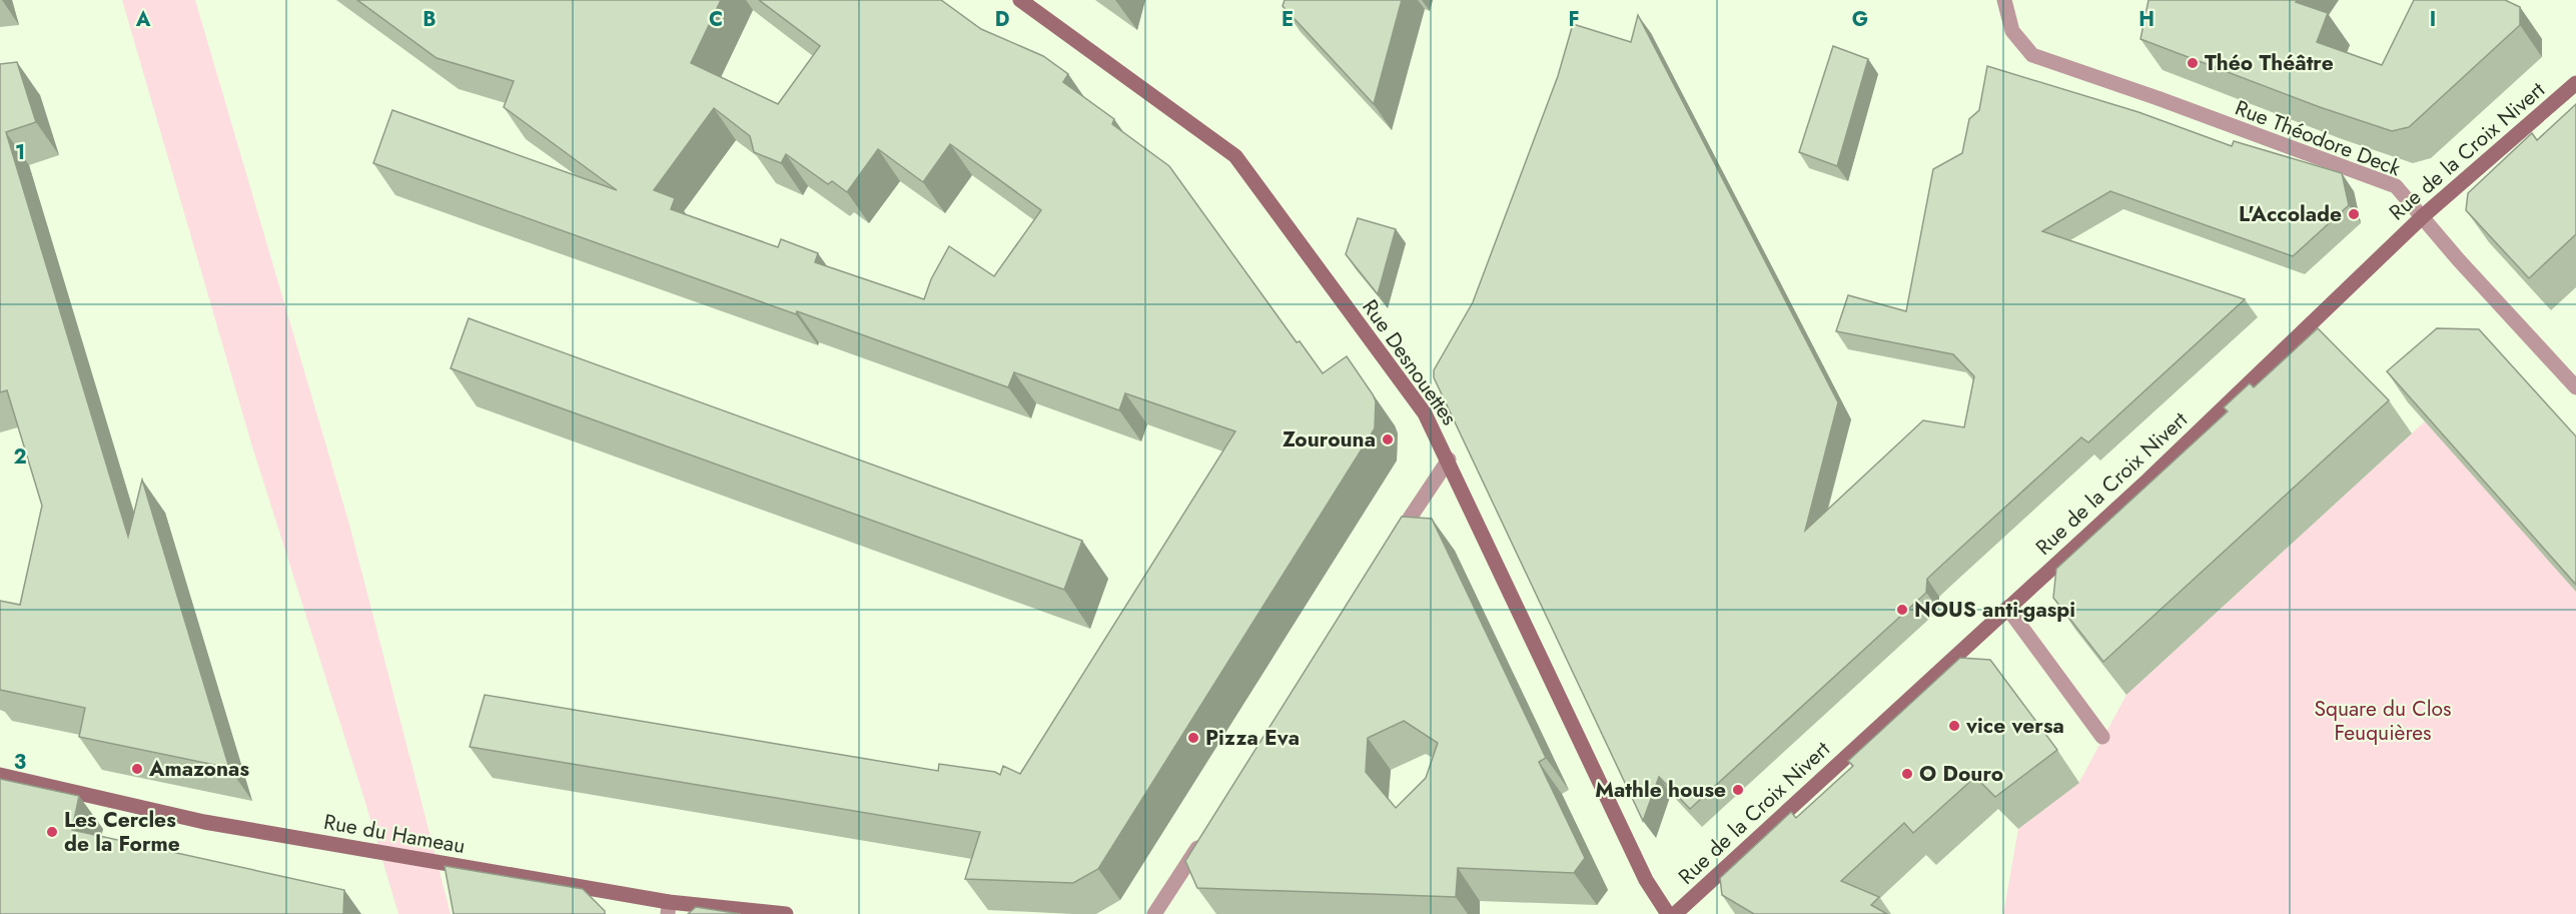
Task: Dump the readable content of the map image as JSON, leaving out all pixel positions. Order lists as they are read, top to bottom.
{
  "streets": {
    "street": [
      "Rue Théodore Deck",
      "Rue de la Croix Nivert",
      "Rue Desnouettes",
      "Rue du Hameau"
    ]
  },
  "crossings": [
    ["Rue Théodore Deck", "Rue de la Croix Nivert"]
  ],
  "parks": ["Square du Clos Feuquières"],
  "places": [
    "Théo Théâtre",
    "L'Accolade",
    "Zourouna",
    "NOUS anti-gaspi",
    "vice versa",
    "Pizza Eva",
    "Amazonas",
    "O Douro",
    "Mathle house",
    "Les Cercles de la Forme"
  ],
  "grid": {
    "columns": [
      "A",
      "B",
      "C",
      "D",
      "E",
      "F",
      "G",
      "H",
      "I"
    ],
    "rows": ["1", "2", "3"]
  }
}
